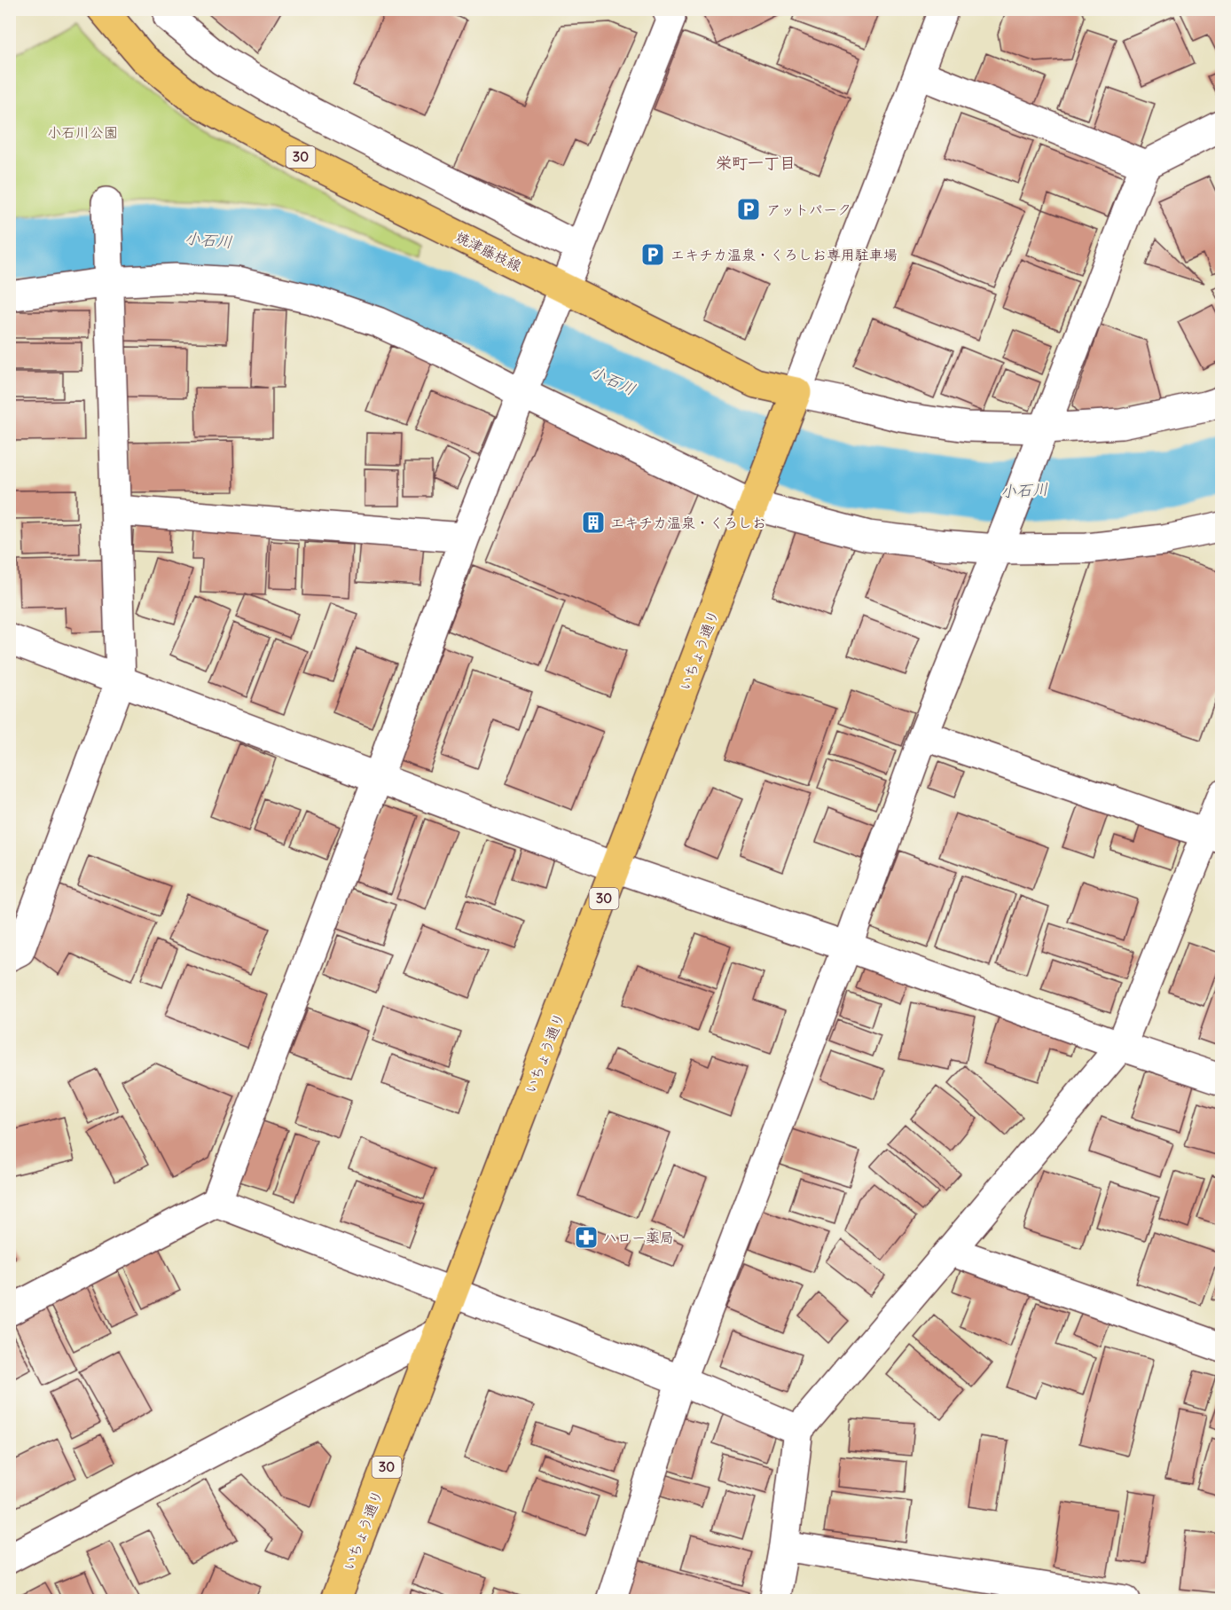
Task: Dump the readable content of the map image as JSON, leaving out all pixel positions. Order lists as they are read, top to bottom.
{
  "streets": {
    "main road": ["30", "焼津藤枝線", "いちょう通り"]
  },
  "crossings": [
    ["30", "焼津藤枝線"],
    ["30", "いちょう通り"]
  ],
  "districts": ["栄町一丁目"],
  "water": ["小石川"],
  "parks": ["小石川公園"],
  "places": {
    "parking": ["アットパーク", "エキチカ温泉・くろしお専用駐車場"],
    "building": ["エキチカ温泉・くろしお"],
    "pharmacy": ["ハロー薬局"]
  }
}
